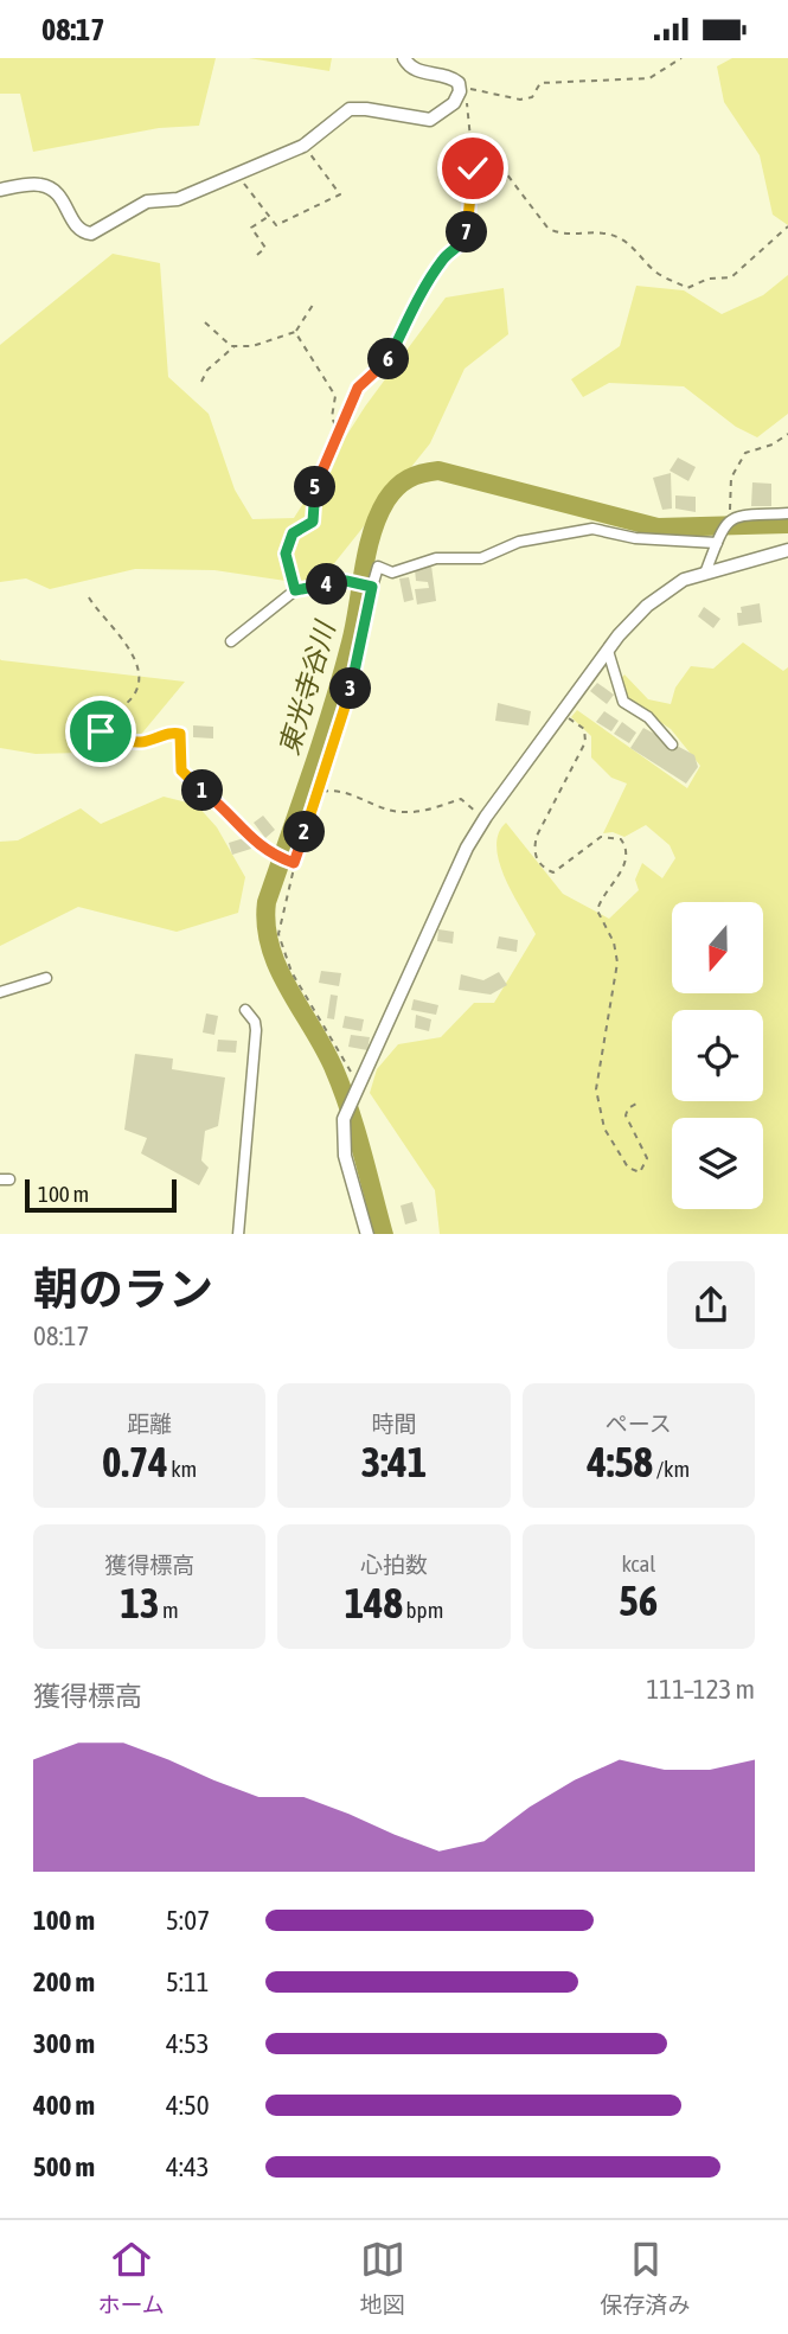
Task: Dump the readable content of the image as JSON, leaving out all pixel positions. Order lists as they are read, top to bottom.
{
  "water": ["東光寺谷川"],
  "scale_bar": "100 m",
  "north": "bottom",
  "page": {
    "status": "08:17",
    "pins": [
      "7",
      "6",
      "5",
      "4",
      "3",
      "1",
      "2"
    ],
    "scale": "100 m",
    "heading": ["朝のラン", "08:17"],
    "stats": [
      ["距離", "0.74 km"],
      ["時間", "3:41"],
      ["ペース", "4:58 /km"],
      ["獲得標高", "13 m"],
      ["心拍数", "148 bpm"],
      ["kcal", "56"]
    ],
    "chart": ["獲得標高", "111–123 m"],
    "list": [
      {
        "name": "100 m",
        "note": "5:07"
      },
      {
        "name": "200 m",
        "note": "5:11"
      },
      {
        "name": "300 m",
        "note": "4:53"
      },
      {
        "name": "400 m",
        "note": "4:50"
      },
      {
        "name": "500 m",
        "note": "4:43"
      }
    ],
    "tabs": ["ホーム", "地図", "保存済み"]
  }
}
